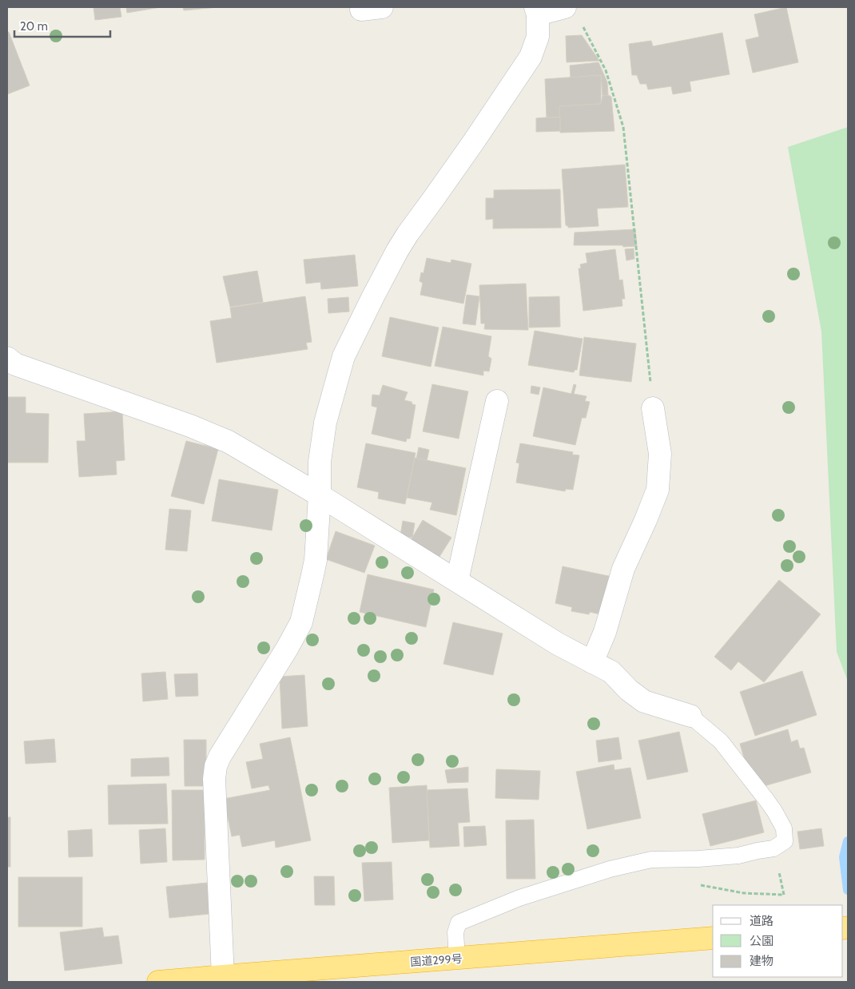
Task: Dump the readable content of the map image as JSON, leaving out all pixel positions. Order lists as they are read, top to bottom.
{
  "streets": {
    "highway": ["国道299号"]
  },
  "legend": ["道路", "公園", "建物"],
  "scale_bar": "20 m"
}
